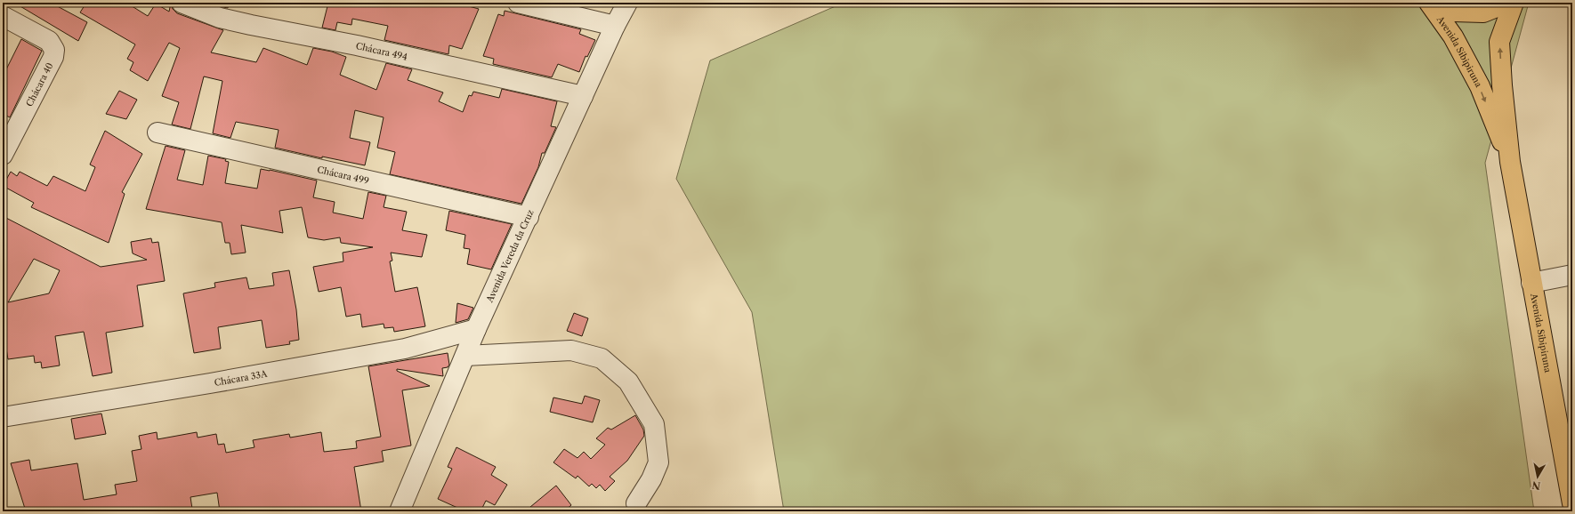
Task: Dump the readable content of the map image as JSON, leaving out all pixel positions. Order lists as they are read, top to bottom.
{
  "streets": {
    "main road": ["Avenida Sibipiruna"],
    "street": [
      "Chácara 494",
      "Chácara 40",
      "Chácara 499",
      "Avenida Vereda da Cruz",
      "Chácara 33A"
    ]
  },
  "crossings": [
    ["Chácara 494", "Avenida Vereda da Cruz"],
    ["Chácara 499", "Avenida Vereda da Cruz"],
    ["Avenida Vereda da Cruz", "Chácara 33A"]
  ],
  "north": "bottom"
}
